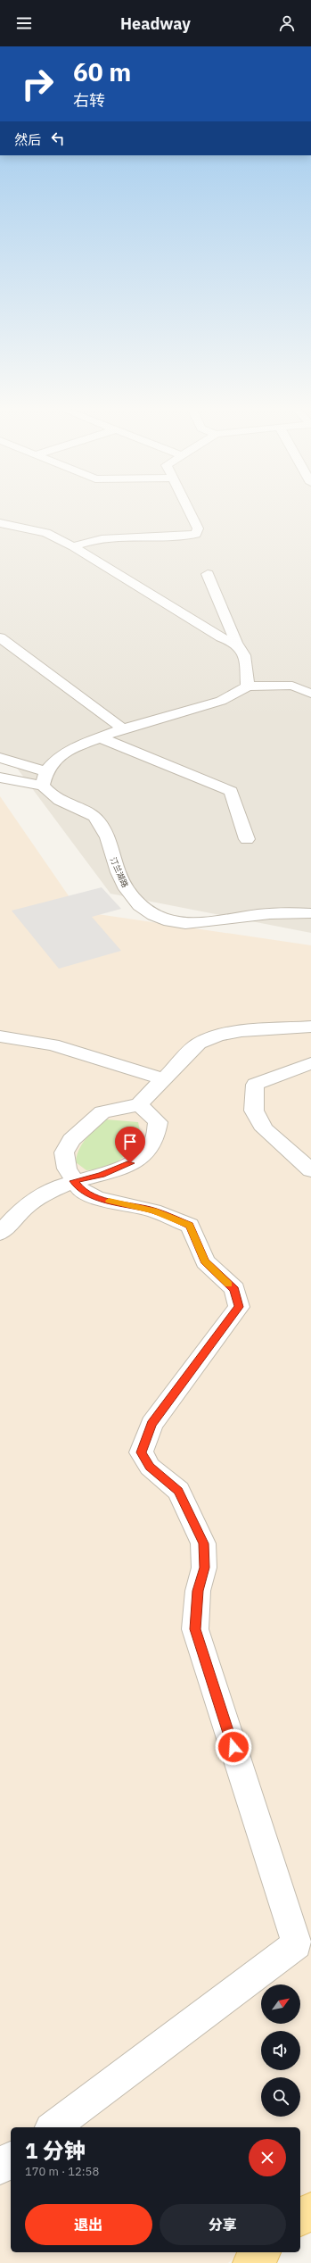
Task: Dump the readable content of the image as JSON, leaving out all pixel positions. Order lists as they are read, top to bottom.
{
  "streets": {
    "street": ["汀兰湖路"]
  },
  "north": "top right",
  "page": {
    "header": "Headway",
    "turn": ["60 m", "右转"],
    "then": "然后",
    "heading": ["1 分钟", "170 m · 12:58"],
    "buttons": ["退出", "分享"]
  }
}
